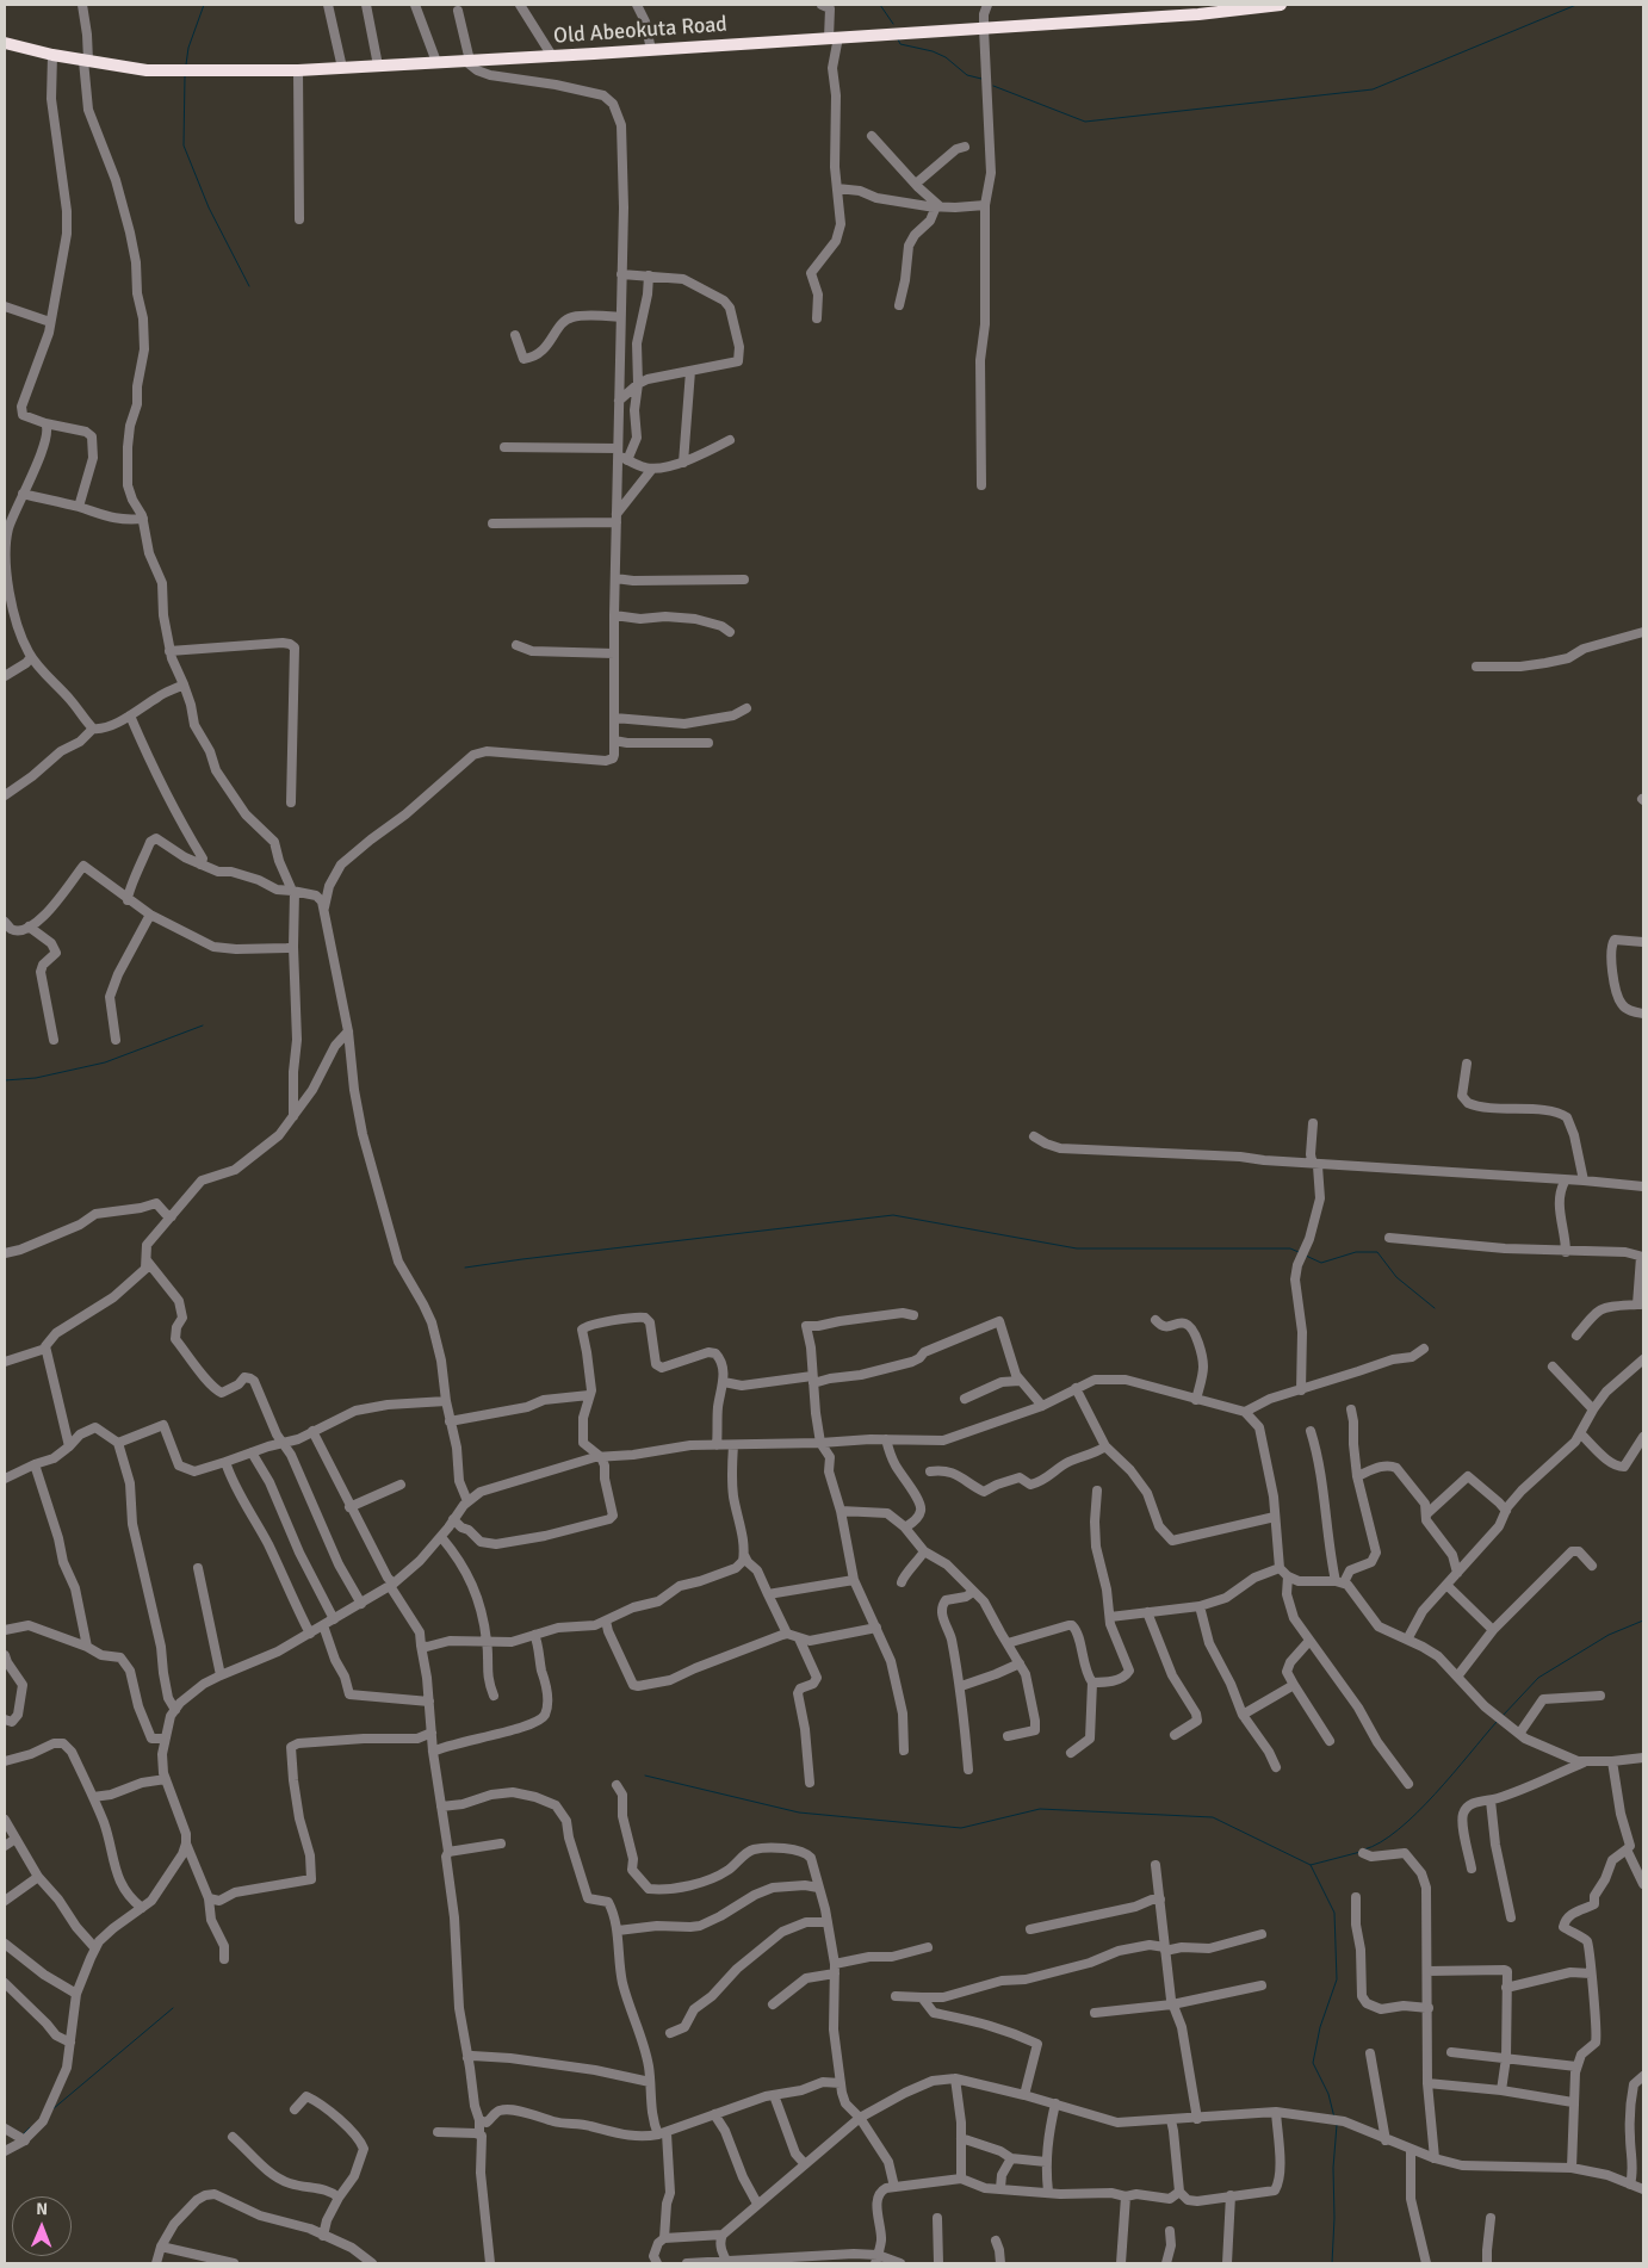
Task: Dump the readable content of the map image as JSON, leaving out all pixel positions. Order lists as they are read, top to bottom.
{
  "streets": {
    "highway": ["Old Abeokuta Road"]
  },
  "north": "top"
}
